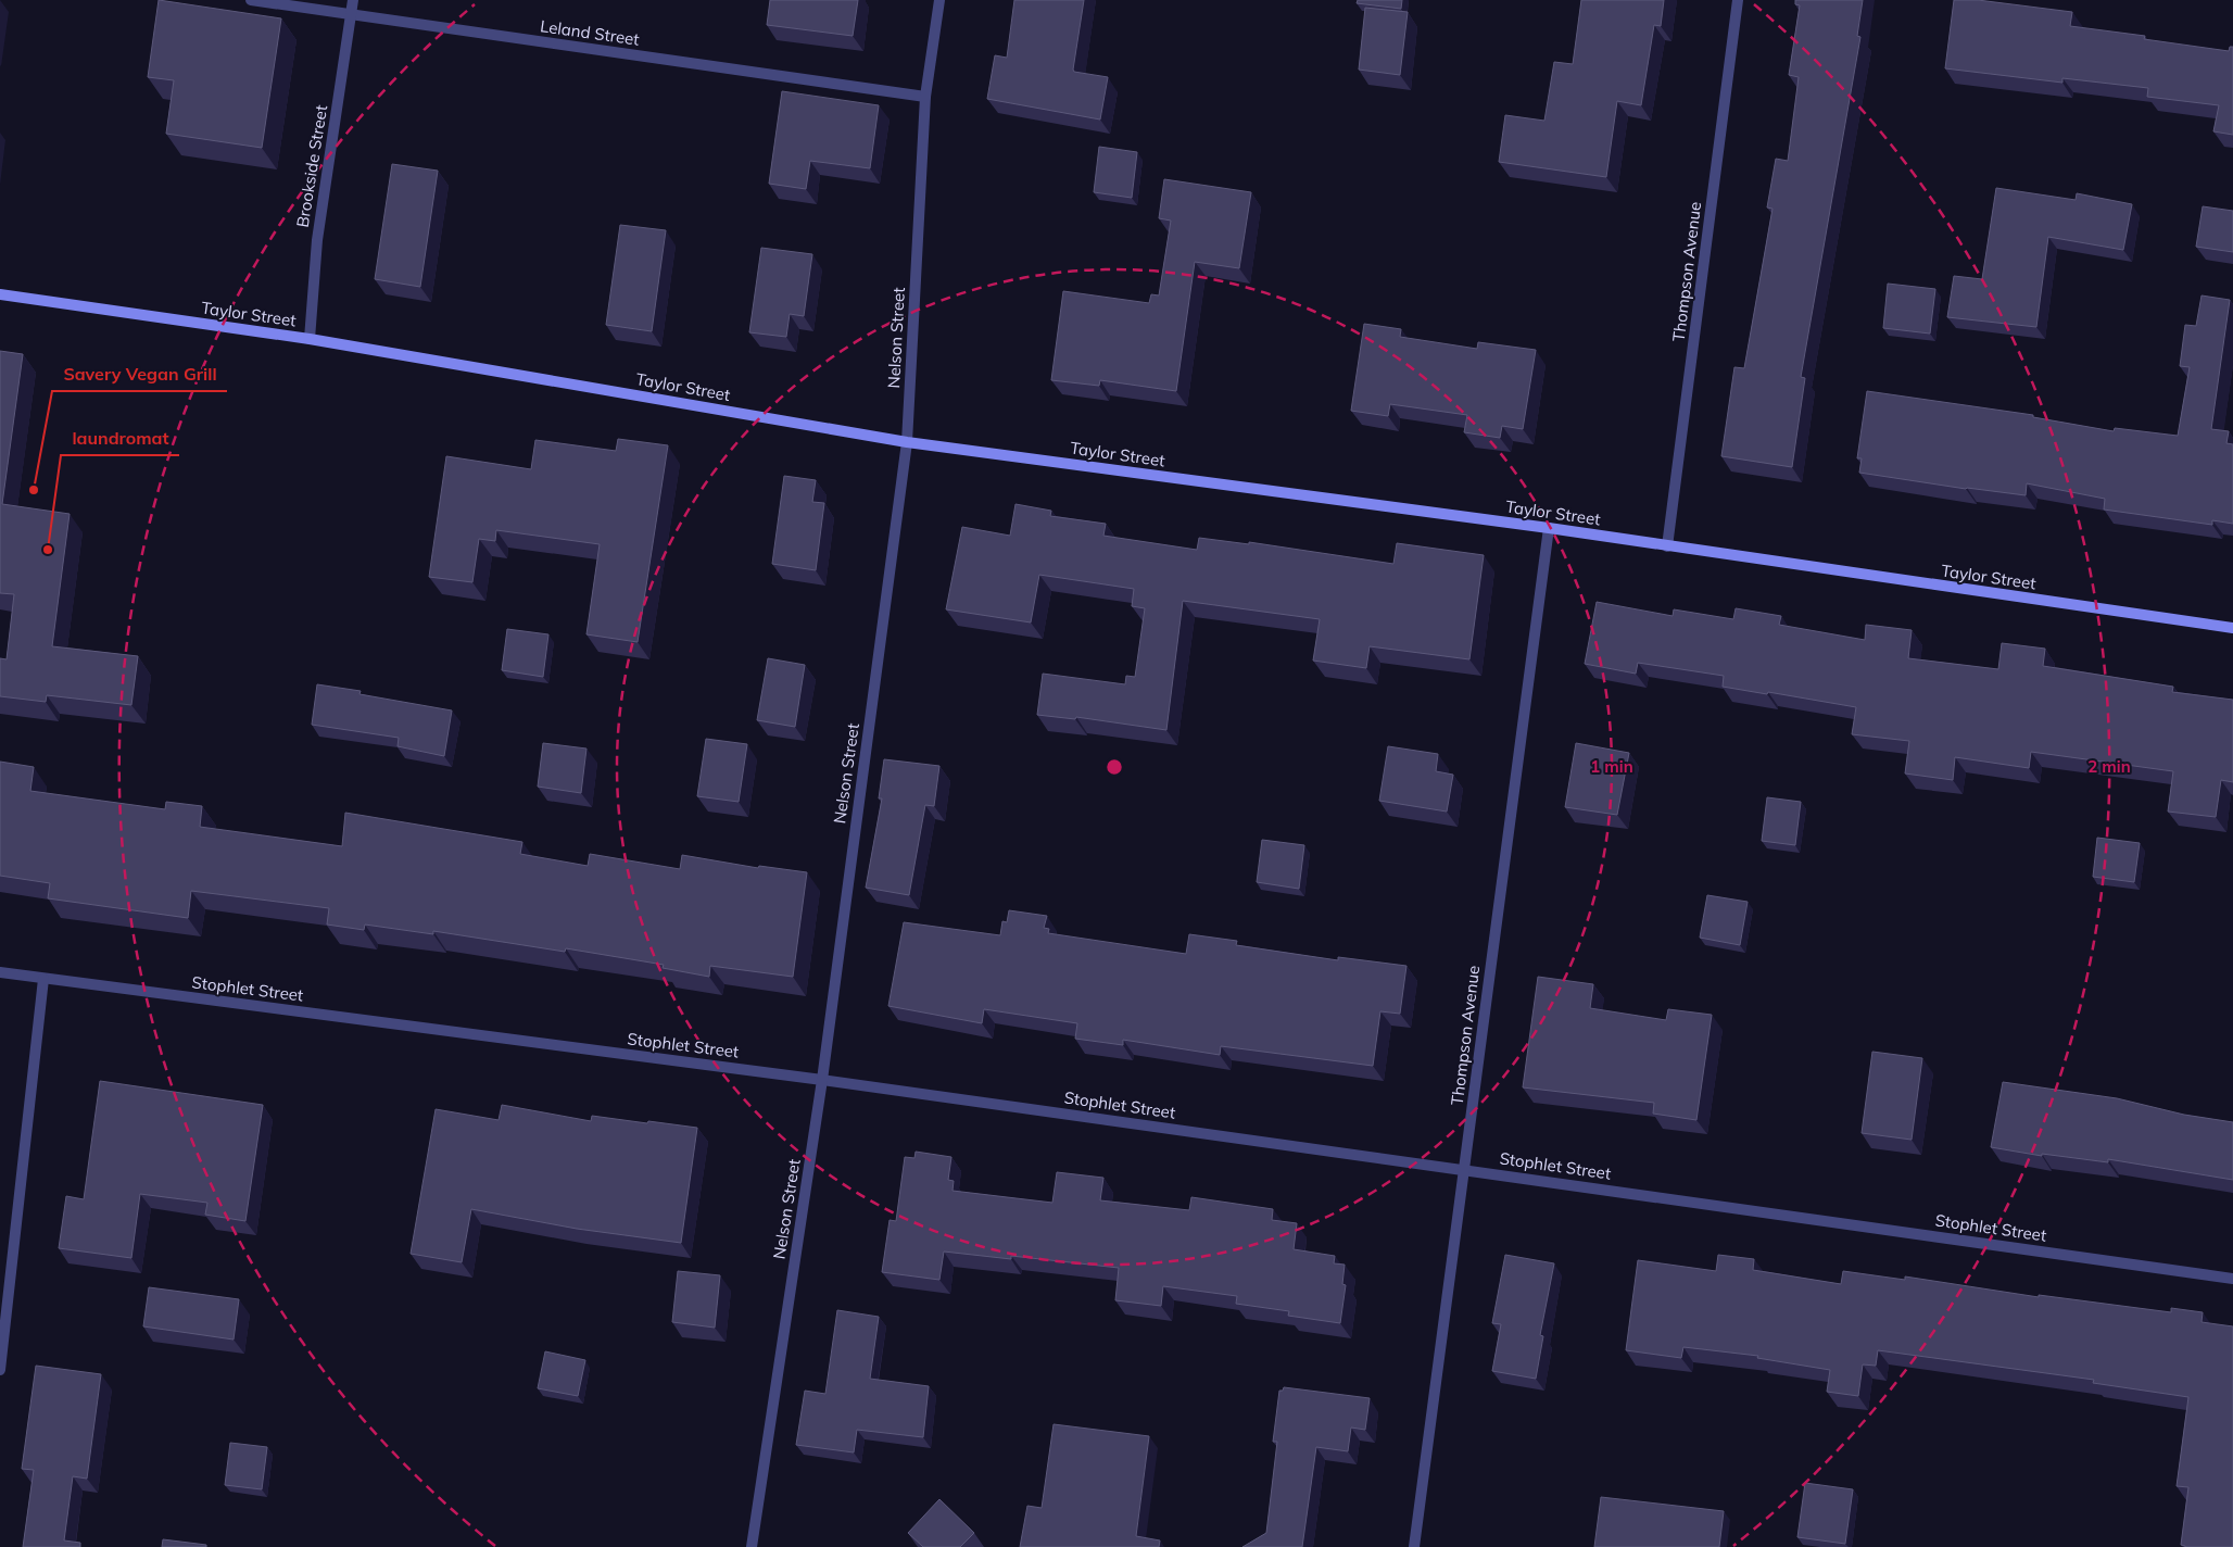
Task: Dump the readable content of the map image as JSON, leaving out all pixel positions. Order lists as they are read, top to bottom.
{
  "streets": {
    "main road": ["Taylor Street"],
    "street": [
      "Leland Street",
      "Brookside Street",
      "Thompson Avenue",
      "Nelson Street",
      "Stophlet Street"
    ]
  },
  "crossings": [
    ["Leland Street", "Brookside Street"],
    ["Leland Street", "Nelson Street"],
    ["Brookside Street", "Taylor Street"],
    ["Thompson Avenue", "Taylor Street"],
    ["Thompson Avenue", "Stophlet Street"],
    ["Taylor Street", "Nelson Street"],
    ["Nelson Street", "Stophlet Street"]
  ],
  "places": ["Savery Vegan Grill", "laundromat"],
  "rings": ["1 min", "2 min"]
}
